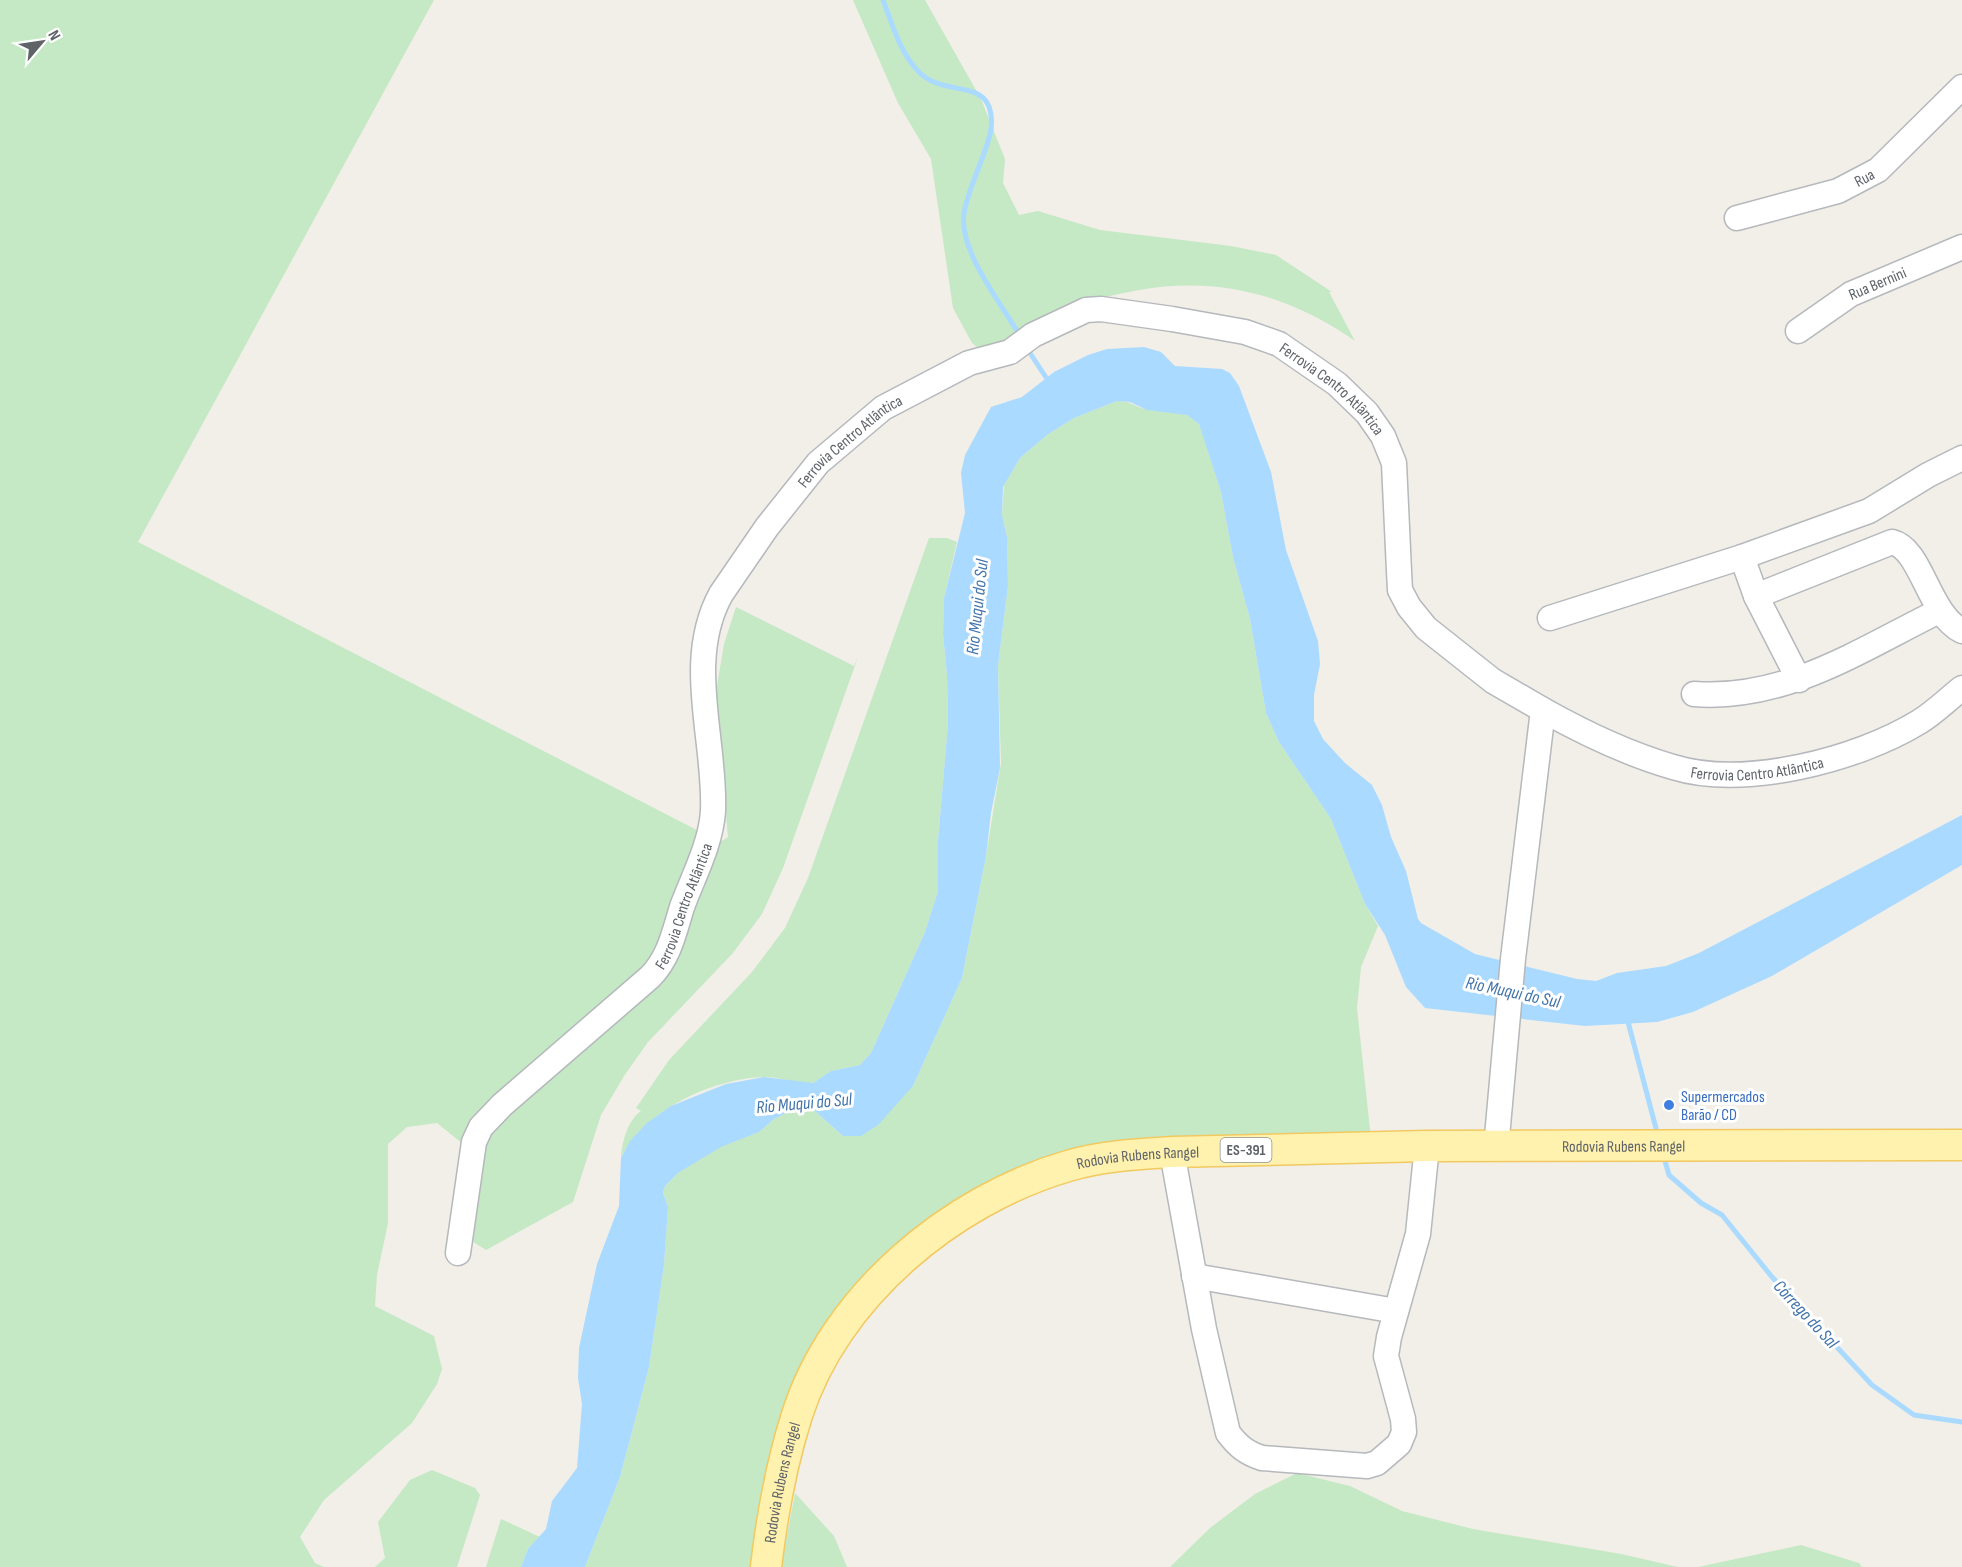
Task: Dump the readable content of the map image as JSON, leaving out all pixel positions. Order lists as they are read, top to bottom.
{
  "streets": {
    "main road": ["Rodovia Rubens Rangel", "ES-391"],
    "street": ["Rua", "Rua Bernini", "Ferrovia Centro Atlântica"]
  },
  "water": ["Rio Muqui do Sul", "Córrego do Sal"],
  "places": ["Supermercados Barão / CD"],
  "north": "top right"
}
